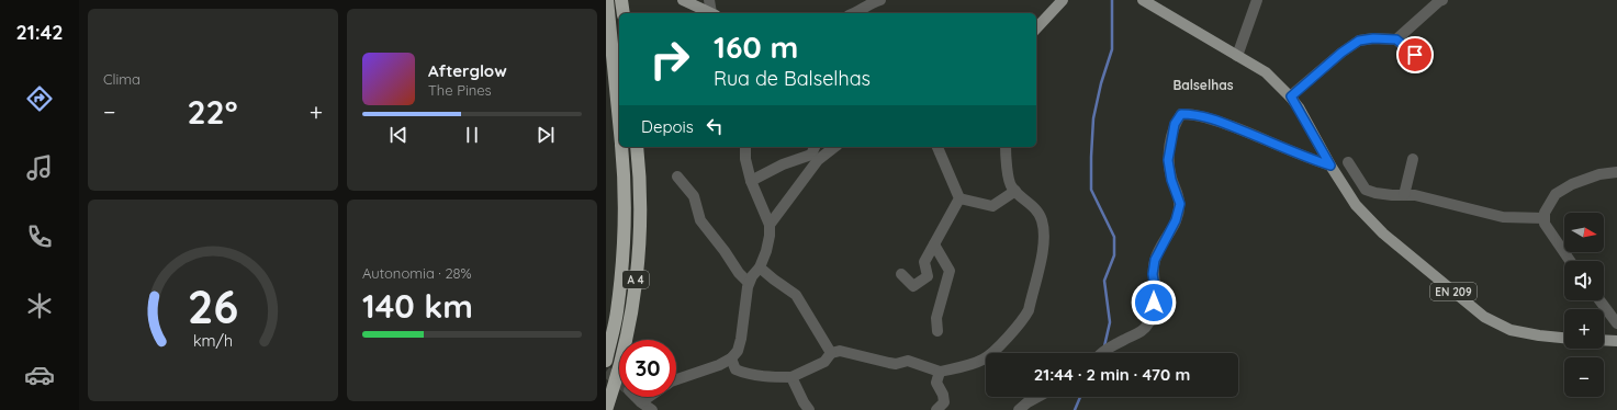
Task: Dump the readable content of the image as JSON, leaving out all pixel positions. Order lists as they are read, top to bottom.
{
  "streets": {
    "highway": ["A 4"],
    "main road": ["EN 209"]
  },
  "districts": ["Balselhas"],
  "north": "right",
  "page": {
    "tabs": "21:42",
    "tile": [
      "Clima",
      ["Autonomia · 28%", "140 km"]
    ],
    "turn": ["160 m", "Rua de Balselhas"],
    "song": ["Afterglow", "The Pines"],
    "heat": ["−", "22°", "+"],
    "then": "Depois",
    "map_buttons": ["+", "−"],
    "limit": "30",
    "trip": "21:44 · 2 min · 470 m",
    "gauge": ["26", "km/h"]
  }
}
